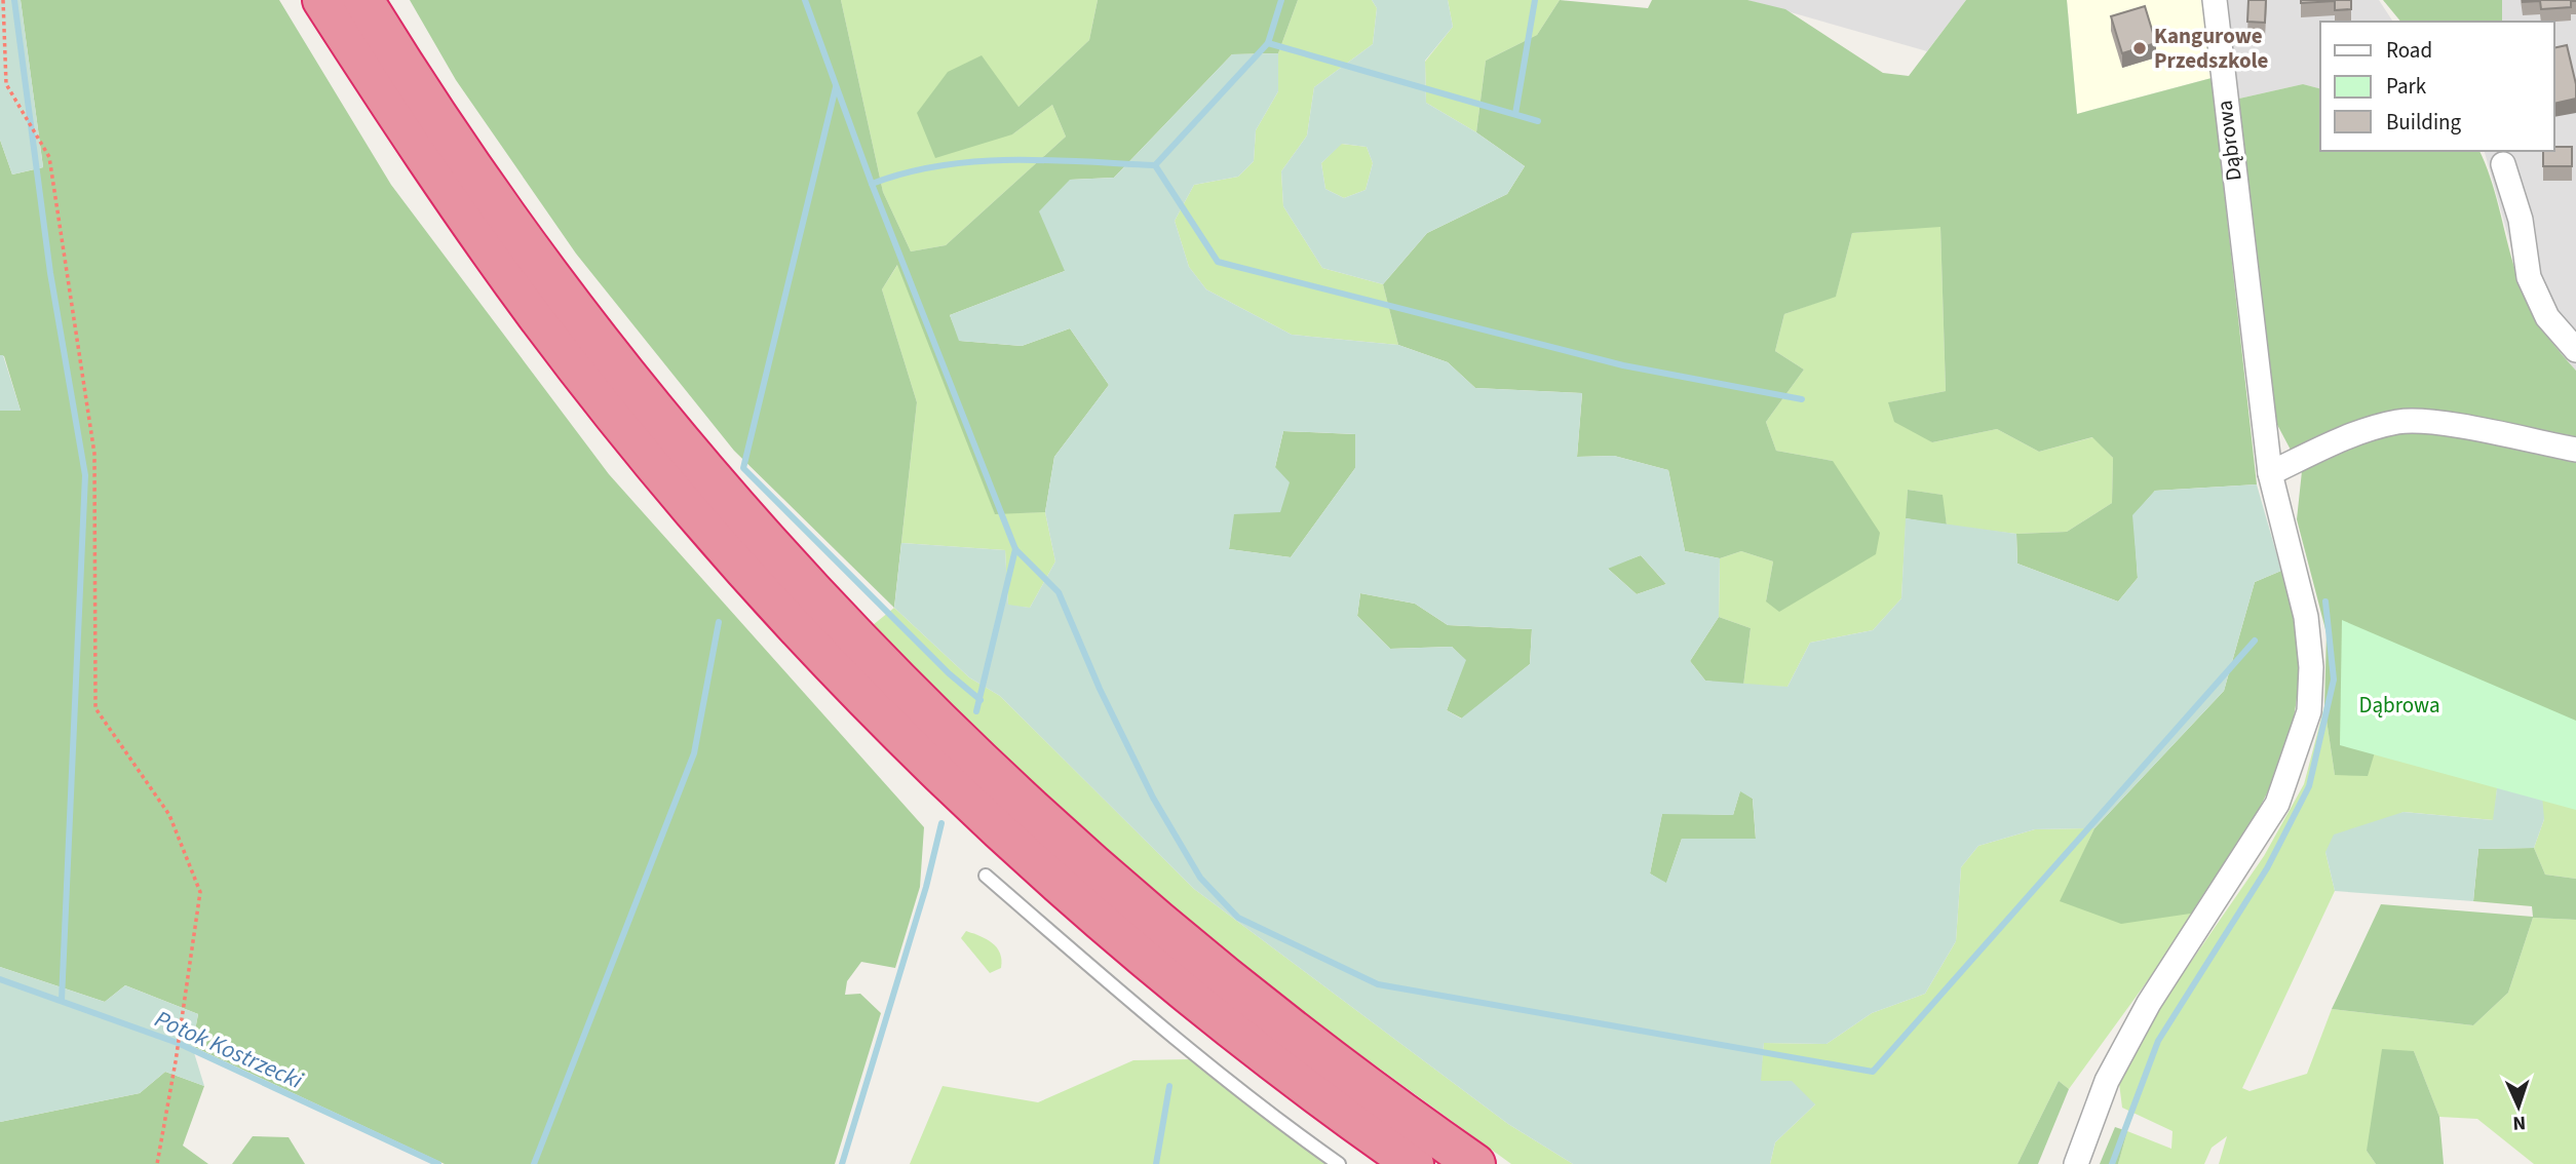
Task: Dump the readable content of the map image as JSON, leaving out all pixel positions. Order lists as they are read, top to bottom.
{
  "streets": {
    "street": ["Dąbrowa"]
  },
  "water": ["Potok Kostrzecki"],
  "parks": ["Dąbrowa"],
  "places": ["Kangurowe Przedszkole"],
  "legend": ["Road", "Park", "Building"],
  "north": "bottom"
}
